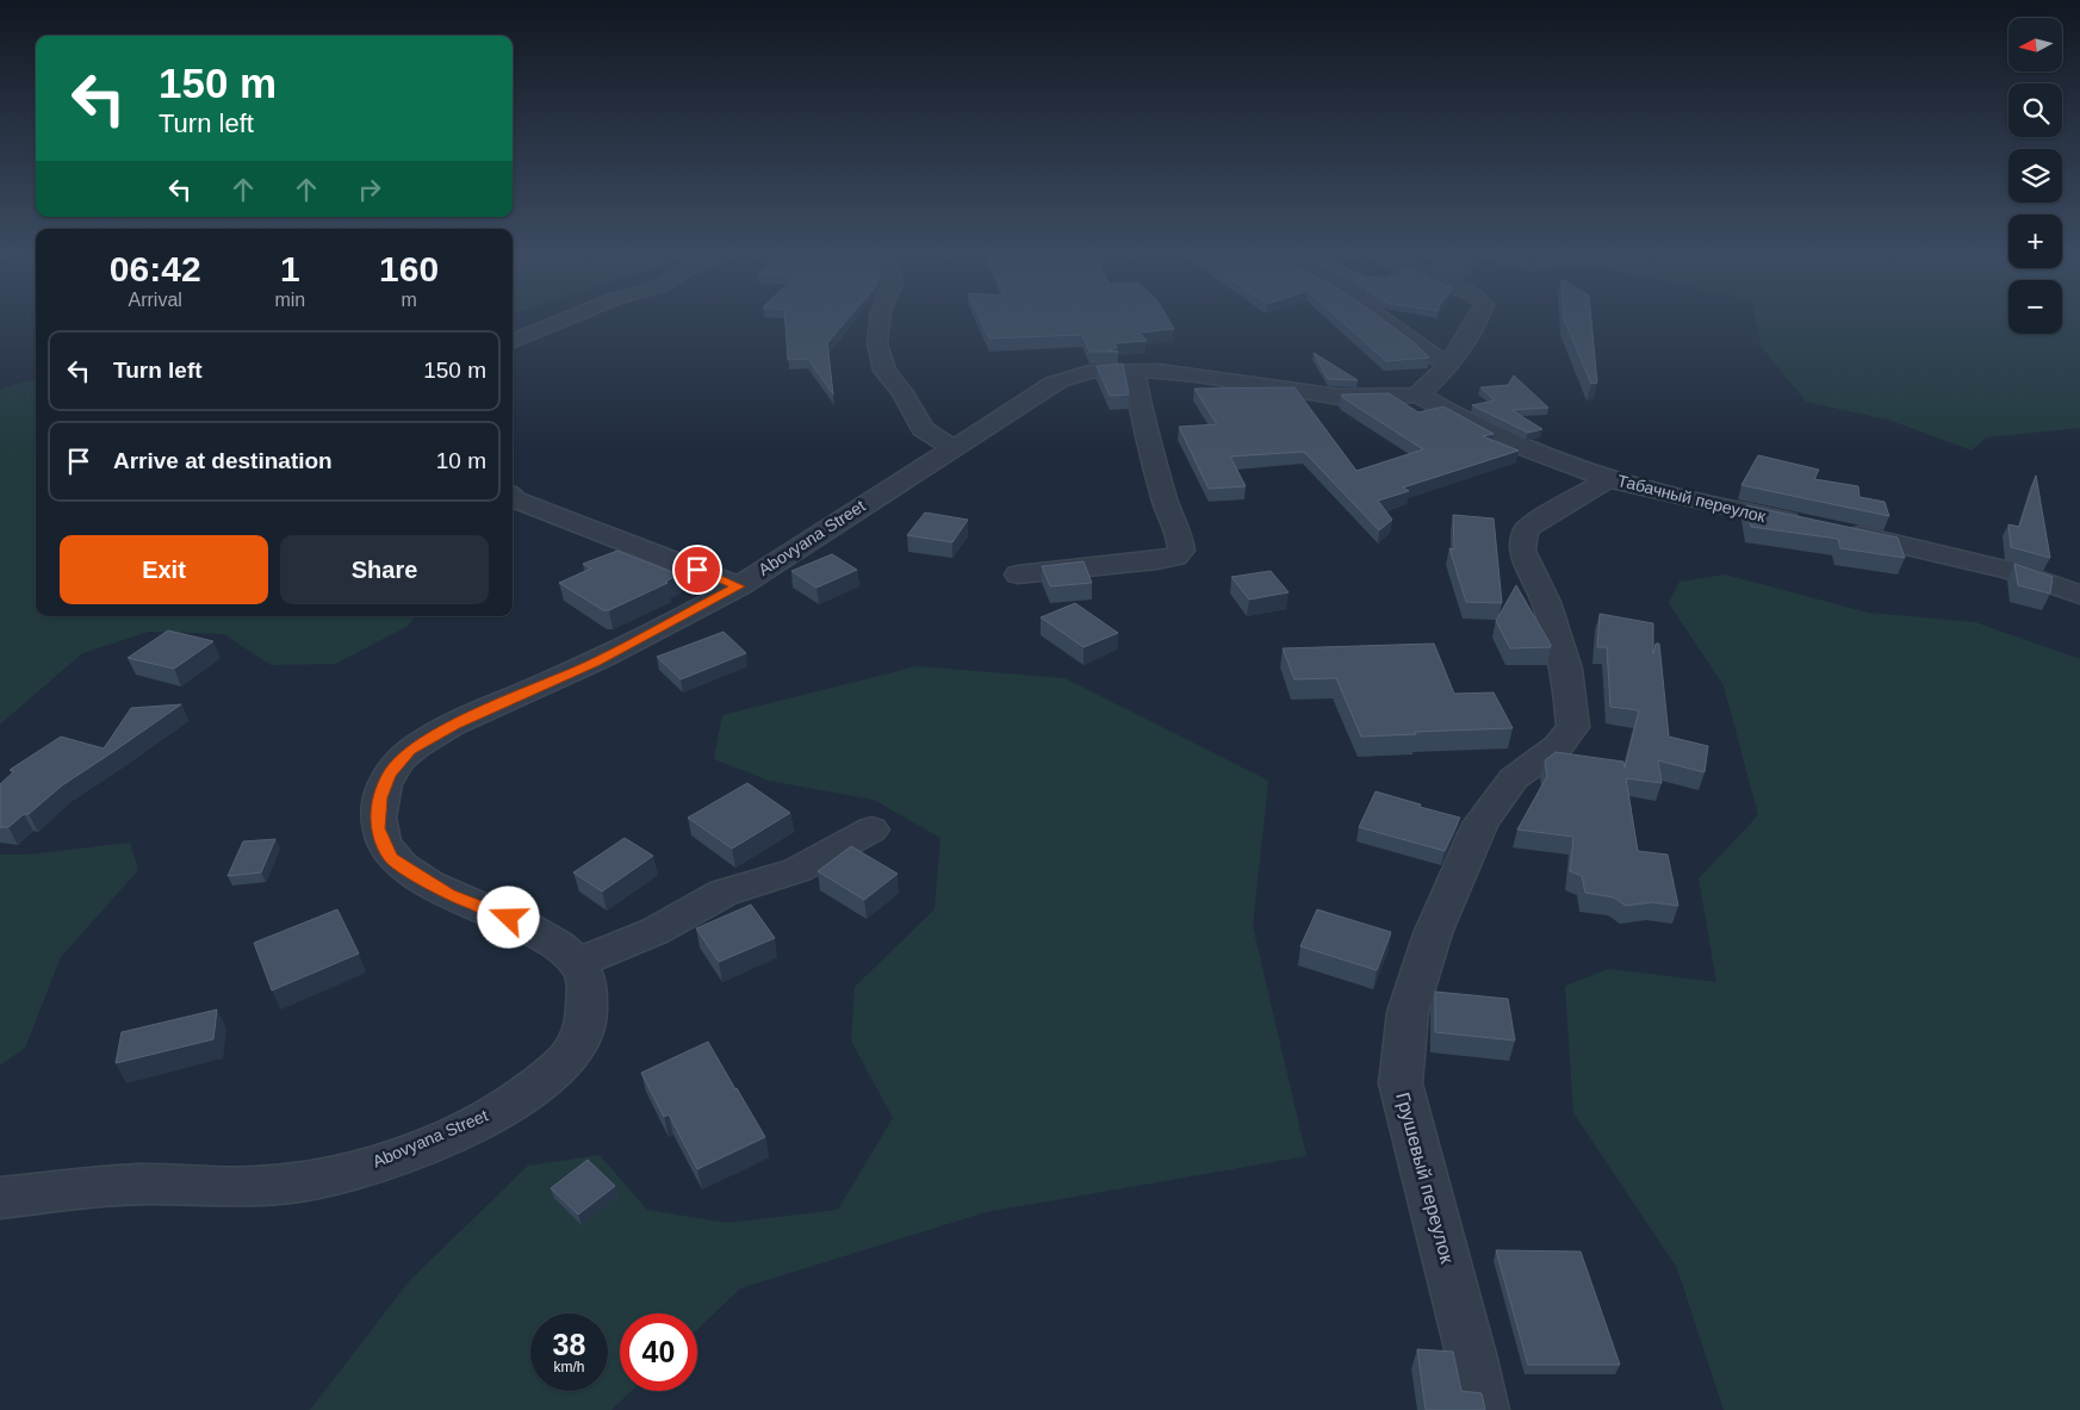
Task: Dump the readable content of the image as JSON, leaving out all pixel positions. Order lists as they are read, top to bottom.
{
  "streets": {
    "street": ["Табачный переулок", "Abovyana Street", "Грушевый переулок"]
  },
  "crossings": [
    ["Табачный переулок", "Abovyana Street"],
    ["Табачный переулок", "Грушевый переулок"]
  ],
  "north": "left",
  "page": {
    "map_buttons": ["+", "−"],
    "turn": ["150 m", "Turn left"],
    "eta": [
      "06:42",
      "Arrival",
      "1",
      "min",
      "160",
      "m"
    ],
    "list": [
      {
        "name": "Turn left",
        "value": "150 m"
      },
      {
        "name": "Arrive at destination",
        "value": "10 m"
      }
    ],
    "buttons": ["Exit", "Share"],
    "speed": "38 km/h",
    "limit": "40"
  }
}
